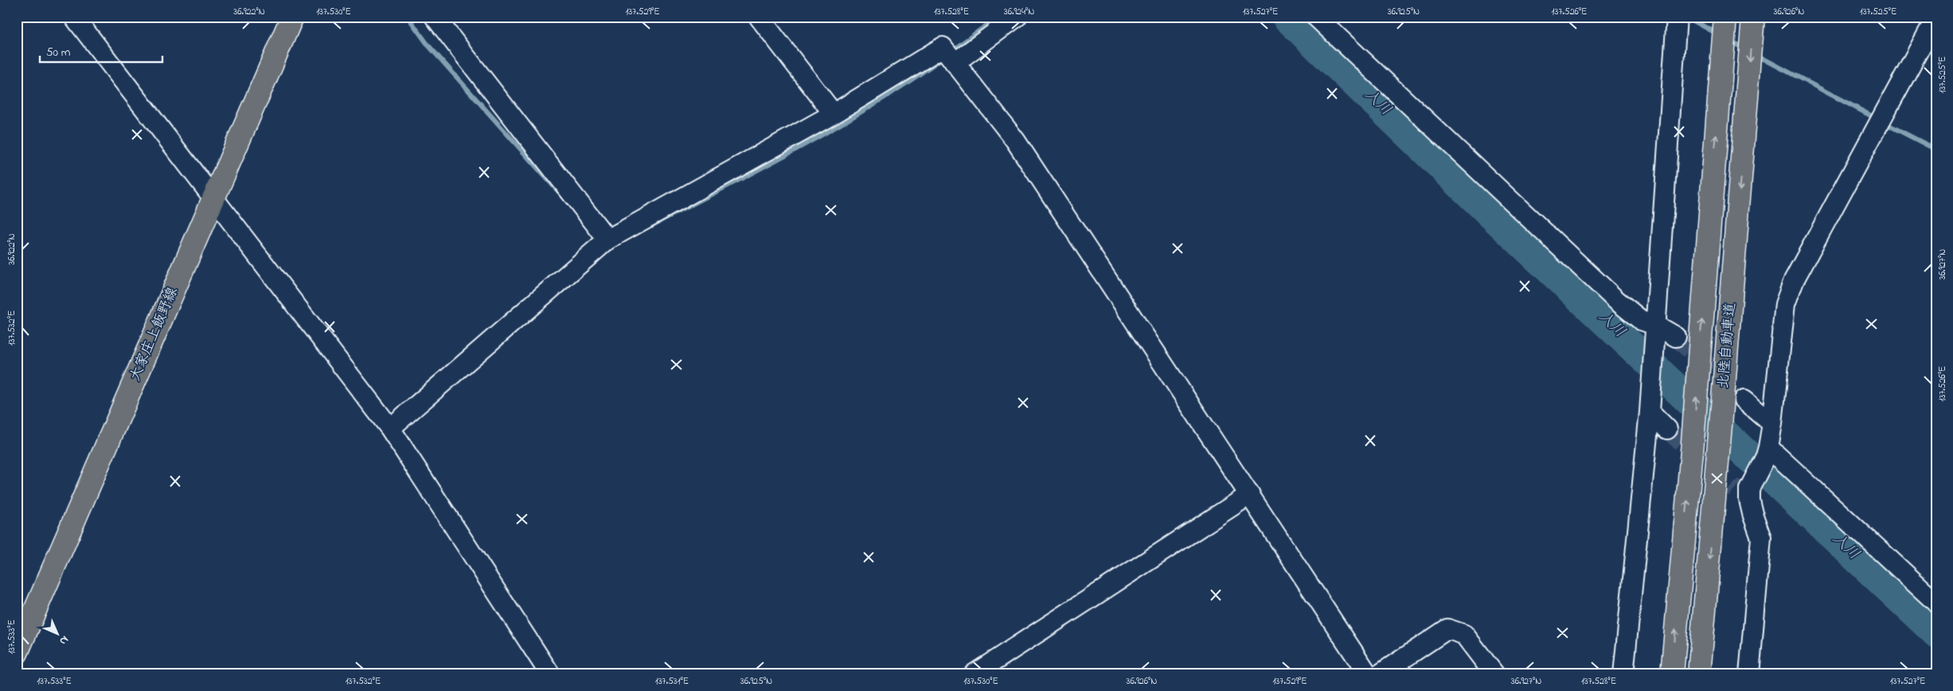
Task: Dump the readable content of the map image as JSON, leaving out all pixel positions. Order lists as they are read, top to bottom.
{
  "streets": {
    "main road": ["大家庄上飯野線", "北陸自動車道"]
  },
  "water": ["入川"],
  "scale_bar": "50 m",
  "north": "bottom right",
  "coordinates": [
    "36.922°N",
    "137.530°E",
    "137.529°E",
    "137.528°E",
    "36.924°N",
    "137.527°E",
    "36.925°N",
    "137.526°E",
    "36.926°N",
    "137.525°E",
    "36.927°N",
    "137.532°E",
    "137.533°E",
    "137.531°E"
  ]
}
